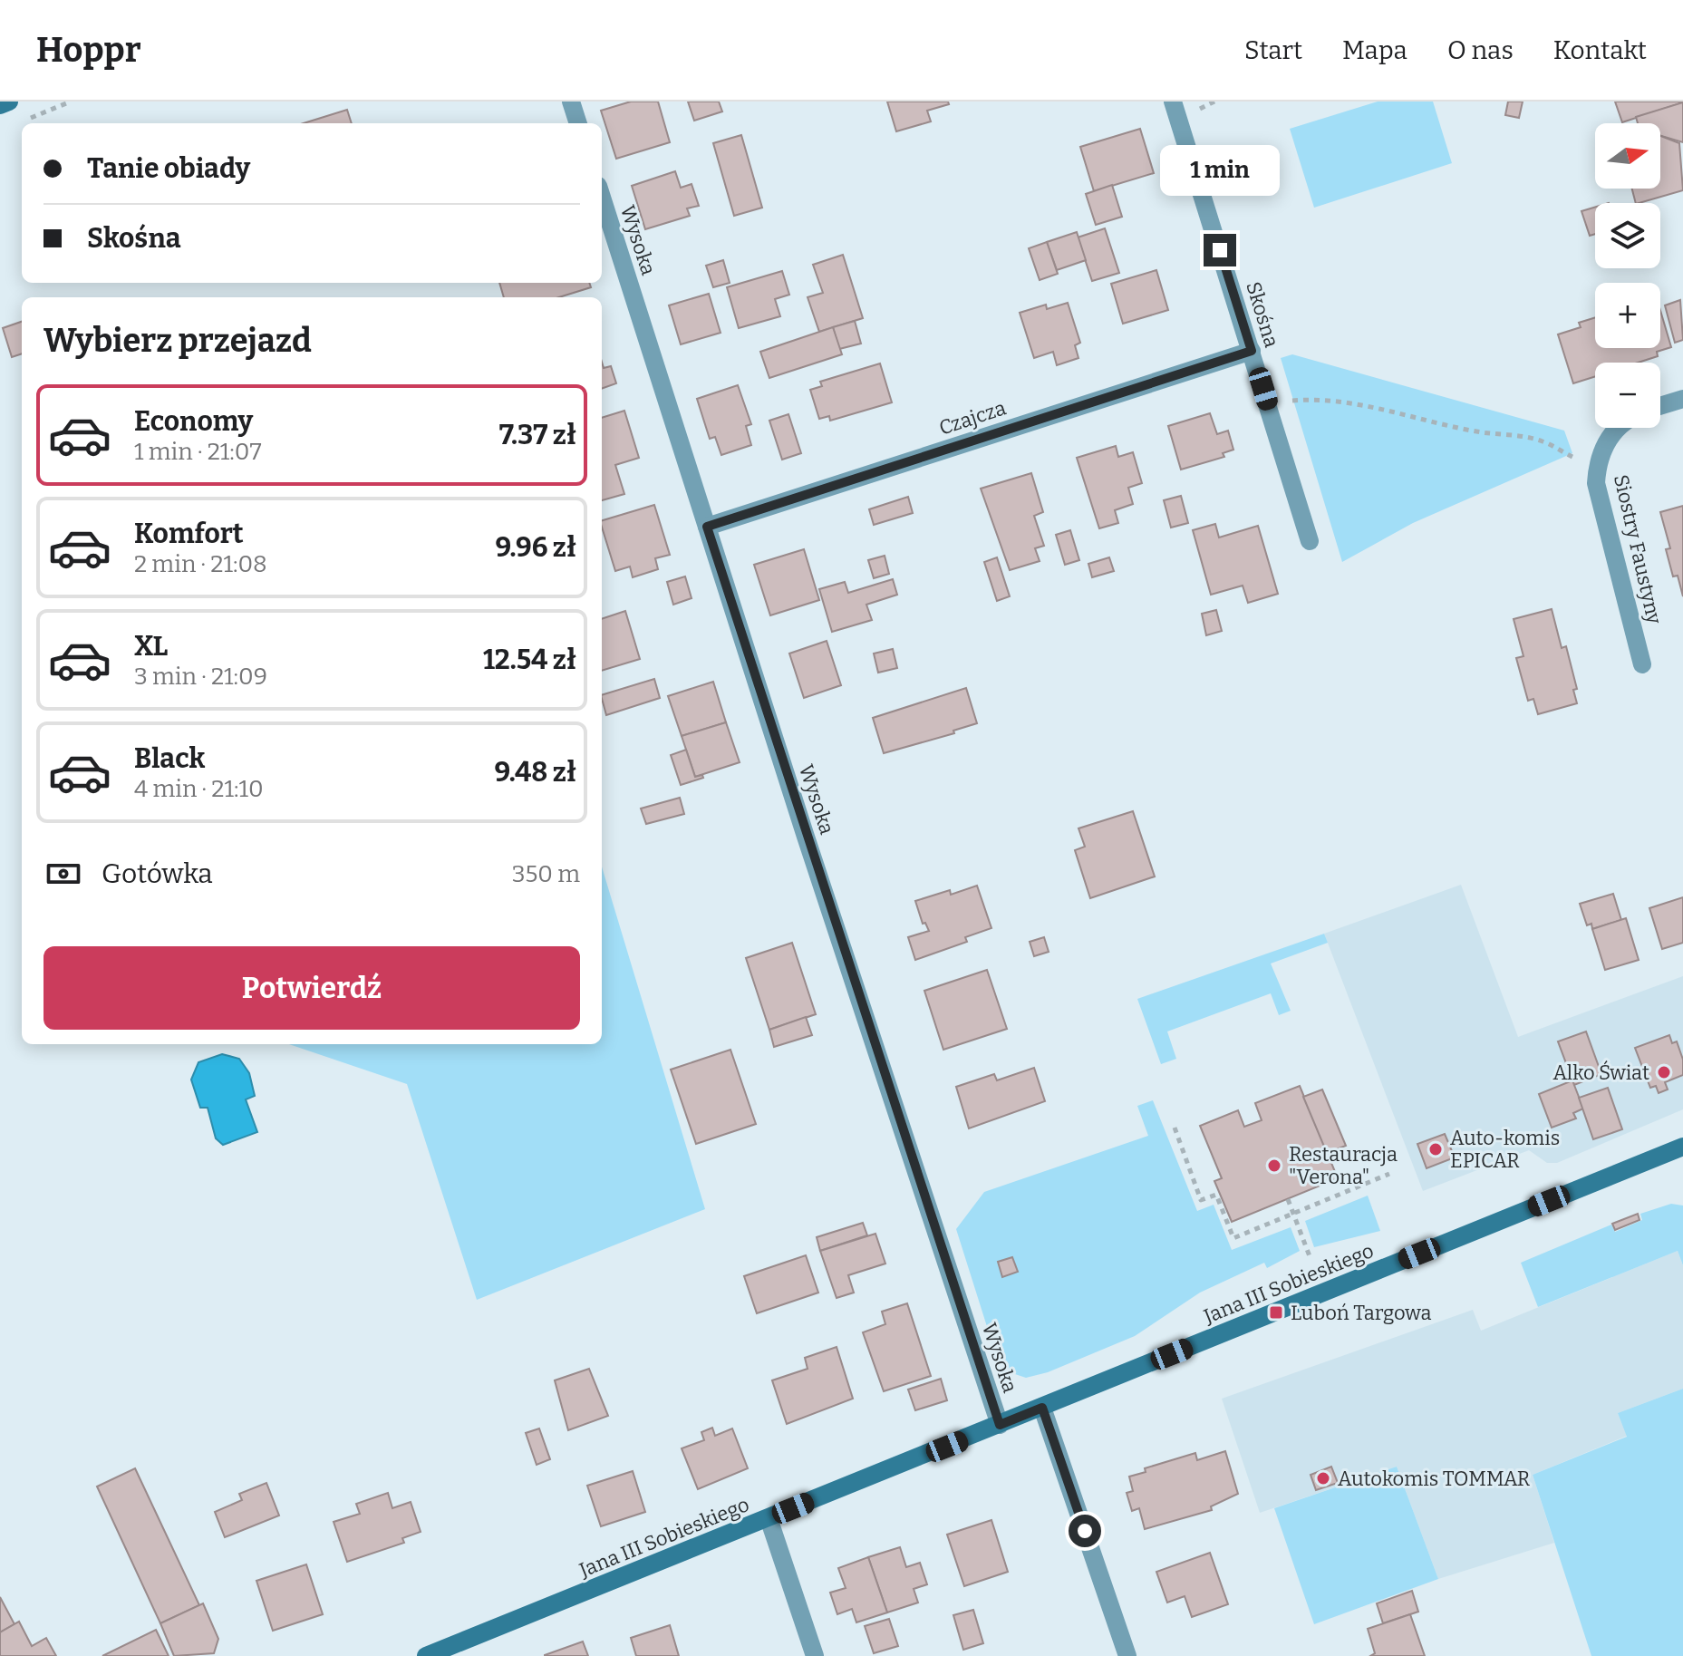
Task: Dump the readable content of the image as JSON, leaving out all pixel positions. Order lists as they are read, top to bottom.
{
  "streets": {
    "street": [
      "Wysoka",
      "Skośna",
      "Czajcza",
      "Siostry Faustyny",
      "Jana III Sobieskiego"
    ]
  },
  "crossings": [
    ["Wysoka", "Czajcza"],
    ["Wysoka", "Jana III Sobieskiego"],
    ["Skośna", "Czajcza"]
  ],
  "places": {
    "other": [
      "Alko Świat",
      "Auto-komis EPICAR",
      "Restauracja \"Verona\"",
      "Autokomis TOMMAR"
    ],
    "transit": ["Luboń Targowa"]
  },
  "north": "right",
  "page": {
    "header": "Hoppr",
    "nav": [
      "Start",
      "Mapa",
      "O nas",
      "Kontakt"
    ],
    "map_buttons": ["+", "−"],
    "banner": ["Tanie obiady", "Skośna"],
    "bubble": "1 min",
    "heading": "Wybierz przejazd",
    "list": [
      {
        "name": "Economy",
        "note": "1 min · 21:07",
        "value": "7.37 zł"
      },
      {
        "name": "Komfort",
        "note": "2 min · 21:08",
        "value": "9.96 zł"
      },
      {
        "name": "XL",
        "note": "3 min · 21:09",
        "value": "12.54 zł"
      },
      {
        "name": "Black",
        "note": "4 min · 21:10",
        "value": "9.48 zł"
      }
    ],
    "pay": ["Gotówka", "350 m"],
    "buttons": "Potwierdź"
  }
}
